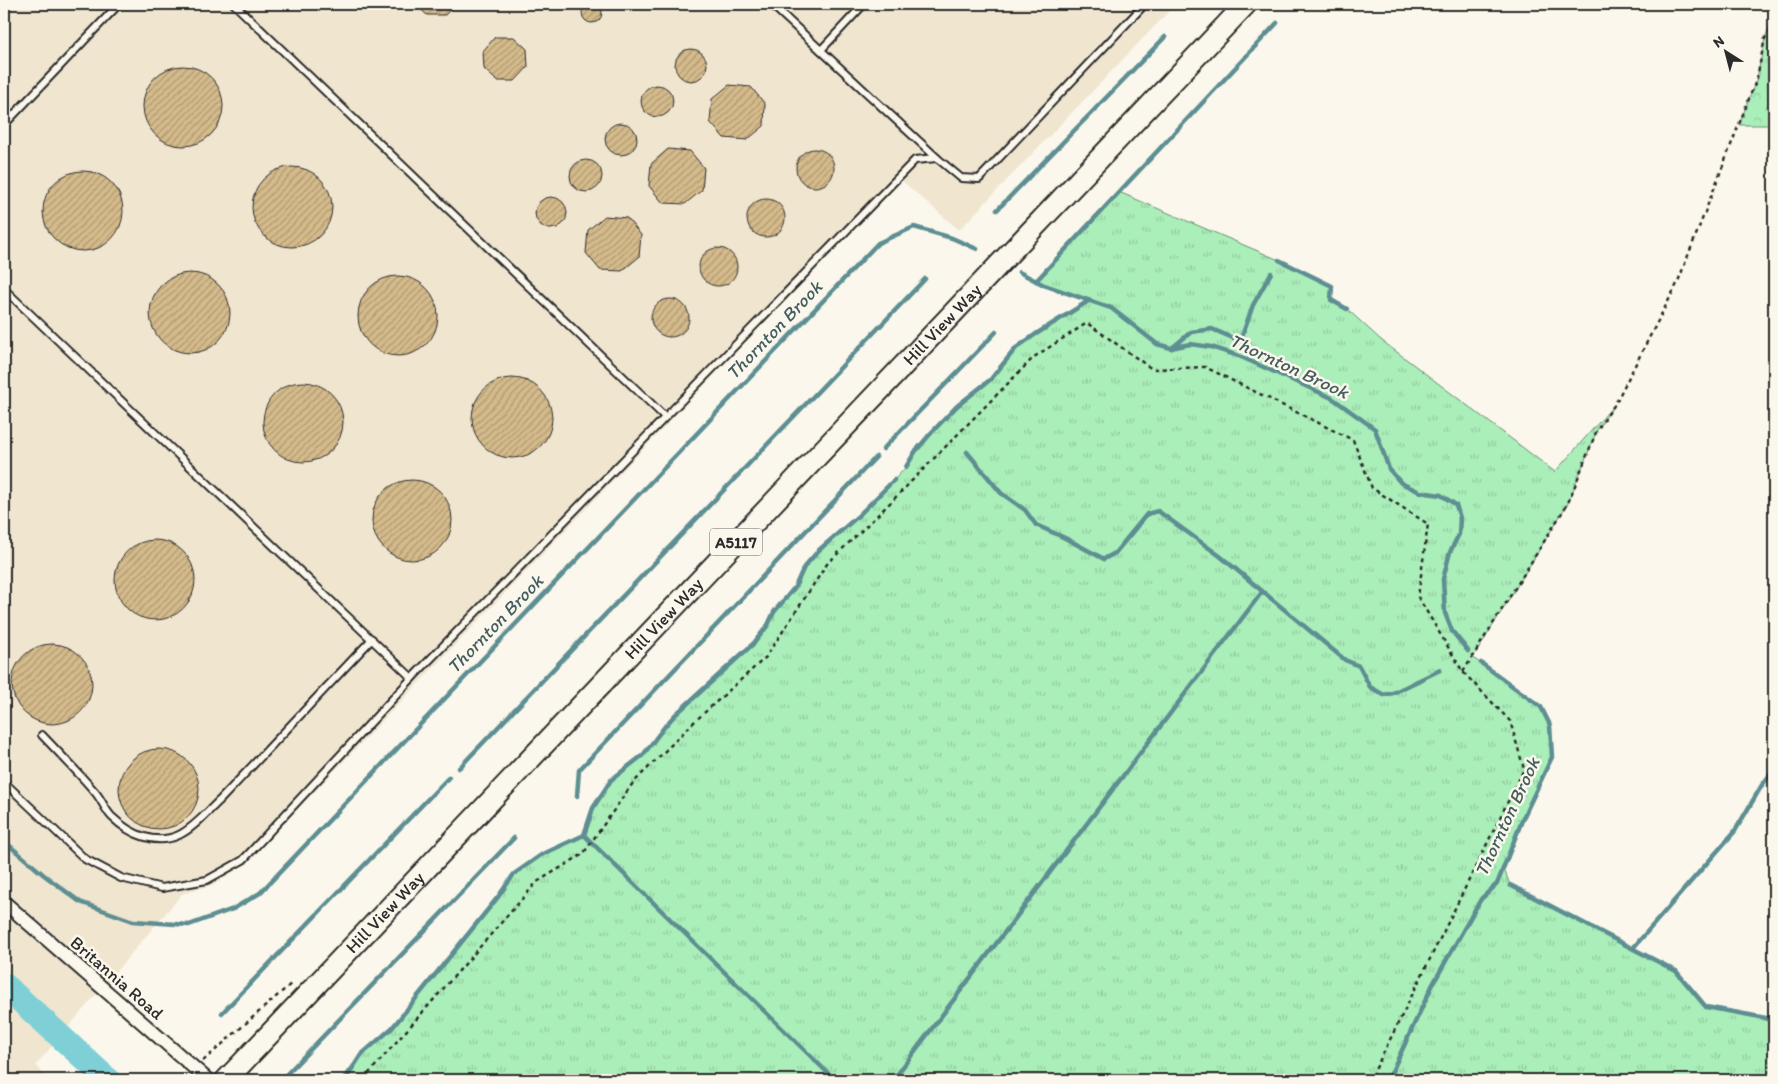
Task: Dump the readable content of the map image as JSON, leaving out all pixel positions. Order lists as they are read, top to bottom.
{
  "streets": {
    "main road": ["Hill View Way", "A5117"],
    "street": ["Britannia Road"]
  },
  "water": ["Thornton Brook"],
  "north": "top left"
}
